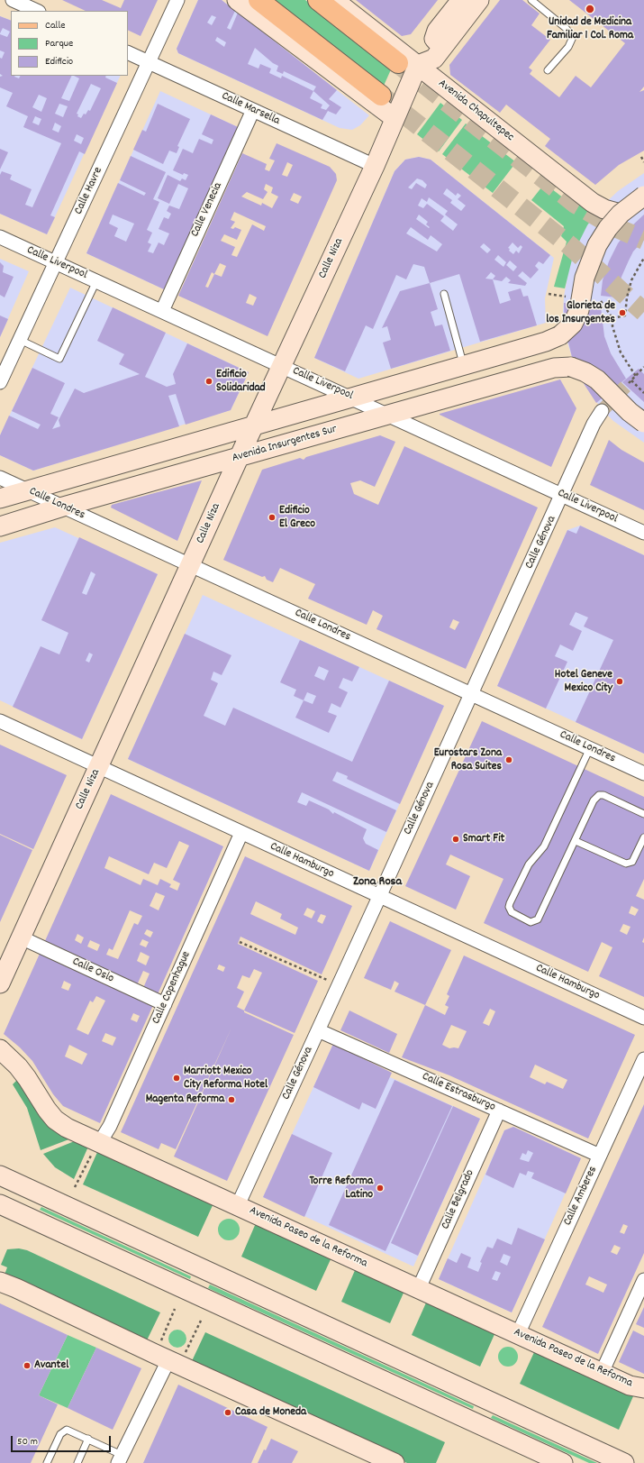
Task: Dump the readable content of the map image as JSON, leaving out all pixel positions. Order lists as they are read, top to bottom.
{
  "streets": {
    "main road": [
      "Avenida Chapultepec",
      "Calle Niza",
      "Avenida Insurgentes Sur",
      "Avenida Paseo de la Reforma"
    ],
    "street": [
      "Calle Marsella",
      "Calle Havre",
      "Calle Venecia",
      "Calle Liverpool",
      "Calle Londres",
      "Calle Génova",
      "Calle Hamburgo",
      "Calle Oslo",
      "Calle Copenhague",
      "Calle Estrasburgo",
      "Calle Amberes",
      "Calle Belgrado"
    ]
  },
  "crossings": [
    ["Calle Marsella", "Calle Havre"],
    ["Calle Marsella", "Calle Venecia"],
    ["Calle Marsella", "Calle Niza"],
    ["Avenida Chapultepec", "Calle Niza"],
    ["Calle Havre", "Calle Liverpool"],
    ["Calle Venecia", "Calle Liverpool"],
    ["Calle Niza", "Calle Liverpool"],
    ["Calle Niza", "Avenida Insurgentes Sur"],
    ["Calle Niza", "Calle Londres"],
    ["Calle Niza", "Calle Hamburgo"],
    ["Calle Niza", "Calle Oslo"],
    ["Calle Liverpool", "Avenida Insurgentes Sur"],
    ["Calle Liverpool", "Calle Génova"],
    ["Avenida Insurgentes Sur", "Calle Londres"],
    ["Calle Londres", "Calle Génova"],
    ["Calle Génova", "Calle Hamburgo"],
    ["Calle Génova", "Calle Estrasburgo"],
    ["Calle Génova", "Avenida Paseo de la Reforma"],
    ["Calle Hamburgo", "Calle Copenhague"],
    ["Calle Oslo", "Calle Copenhague"],
    ["Calle Copenhague", "Avenida Paseo de la Reforma"],
    ["Calle Estrasburgo", "Calle Amberes"],
    ["Calle Estrasburgo", "Calle Belgrado"],
    ["Calle Amberes", "Avenida Paseo de la Reforma"],
    ["Calle Belgrado", "Avenida Paseo de la Reforma"]
  ],
  "districts": ["Zona Rosa"],
  "places": [
    "Unidad de Medicina Familiar 1 Col. Roma",
    "Glorieta de los Insurgentes",
    "Edificio Solidaridad",
    "Edificio El Greco",
    "Hotel Geneve Mexico City",
    "Eurostars Zona Rosa Suites",
    "Smart Fit",
    "Marriott Mexico City Reforma Hotel",
    "Magenta Reforma",
    "Torre Reforma Latino",
    "Avantel",
    "Casa de Moneda"
  ],
  "legend": ["Calle", "Parque", "Edificio"],
  "scale_bar": "50 m"
}
